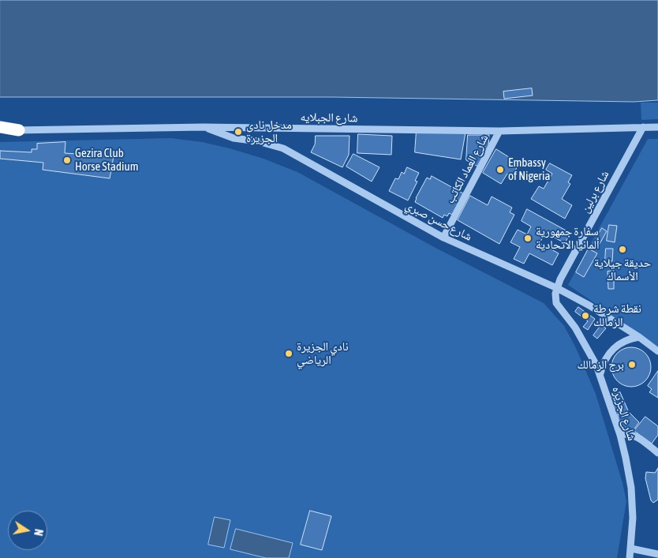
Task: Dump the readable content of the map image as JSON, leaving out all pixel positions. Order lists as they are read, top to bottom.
{
  "streets": {
    "street": [
      "شارع الجبلايه",
      "شارع العماد الكاتب",
      "شارع برلين",
      "شارع حسن صبري",
      "شارع الجزيره"
    ]
  },
  "crossings": [
    ["شارع الجبلايه", "شارع العماد الكاتب"],
    ["شارع الجبلايه", "شارع برلين"],
    ["شارع الجبلايه", "شارع حسن صبري"],
    ["شارع العماد الكاتب", "شارع حسن صبري"],
    ["شارع برلين", "شارع حسن صبري"],
    ["شارع برلين", "شارع الجزيره"],
    ["شارع حسن صبري", "شارع الجزيره"]
  ],
  "places": [
    "مدخل نادى الجزيرة",
    "Gezira Club Horse Stadium",
    "Embassy of Nigeria",
    "سفارة جمهورية ألمانيا الاتحادية",
    "حديقة جيلاية الأسماك",
    "نقطة شرطة الزمالك",
    "نادي الجزيرة الرياضي",
    "برج الزمالك"
  ],
  "north": "right"
}
